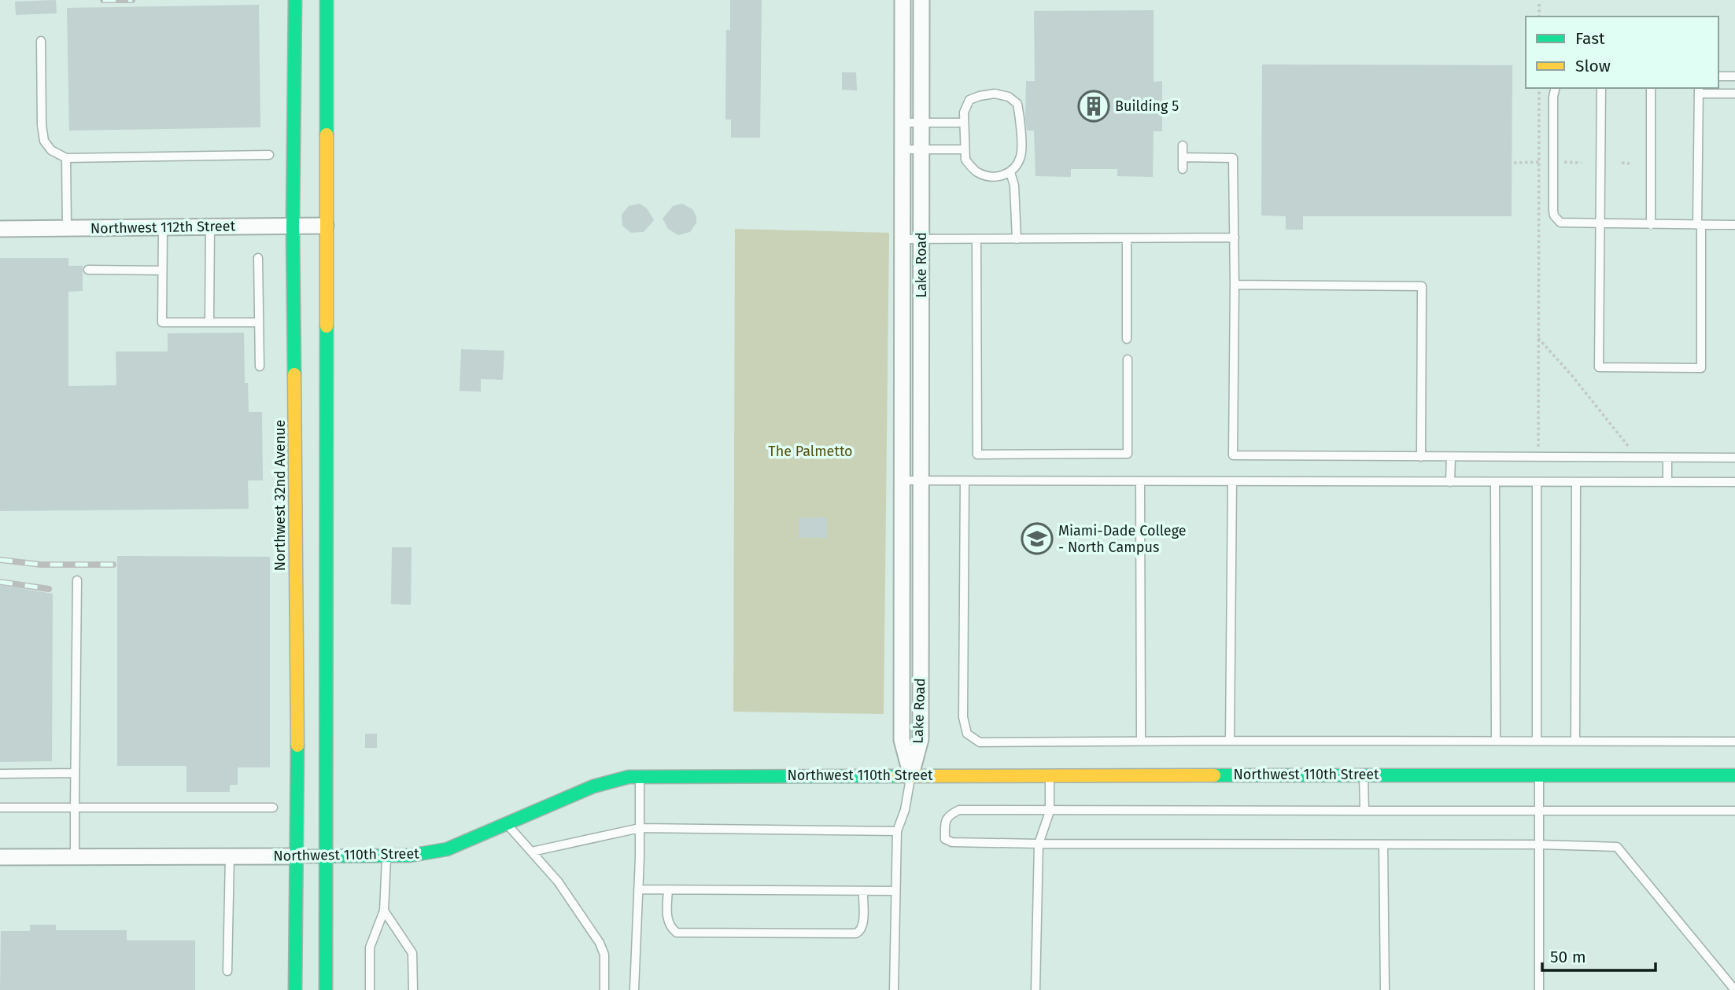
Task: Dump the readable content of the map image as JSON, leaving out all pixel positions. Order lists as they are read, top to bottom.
{
  "streets": {
    "main road": ["Northwest 32nd Avenue", "Northwest 110th Street"],
    "street": ["Northwest 112th Street", "Lake Road"]
  },
  "crossings": [
    ["Northwest 112th Street", "Northwest 32nd Avenue"],
    ["Lake Road", "Northwest 110th Street"],
    ["Northwest 32nd Avenue", "Northwest 110th Street"]
  ],
  "parks": ["The Palmetto"],
  "places": {
    "building": ["Building 5"],
    "school or university": ["Miami-Dade College - North Campus"]
  },
  "legend": ["Fast", "Slow"],
  "scale_bar": "50 m"
}
